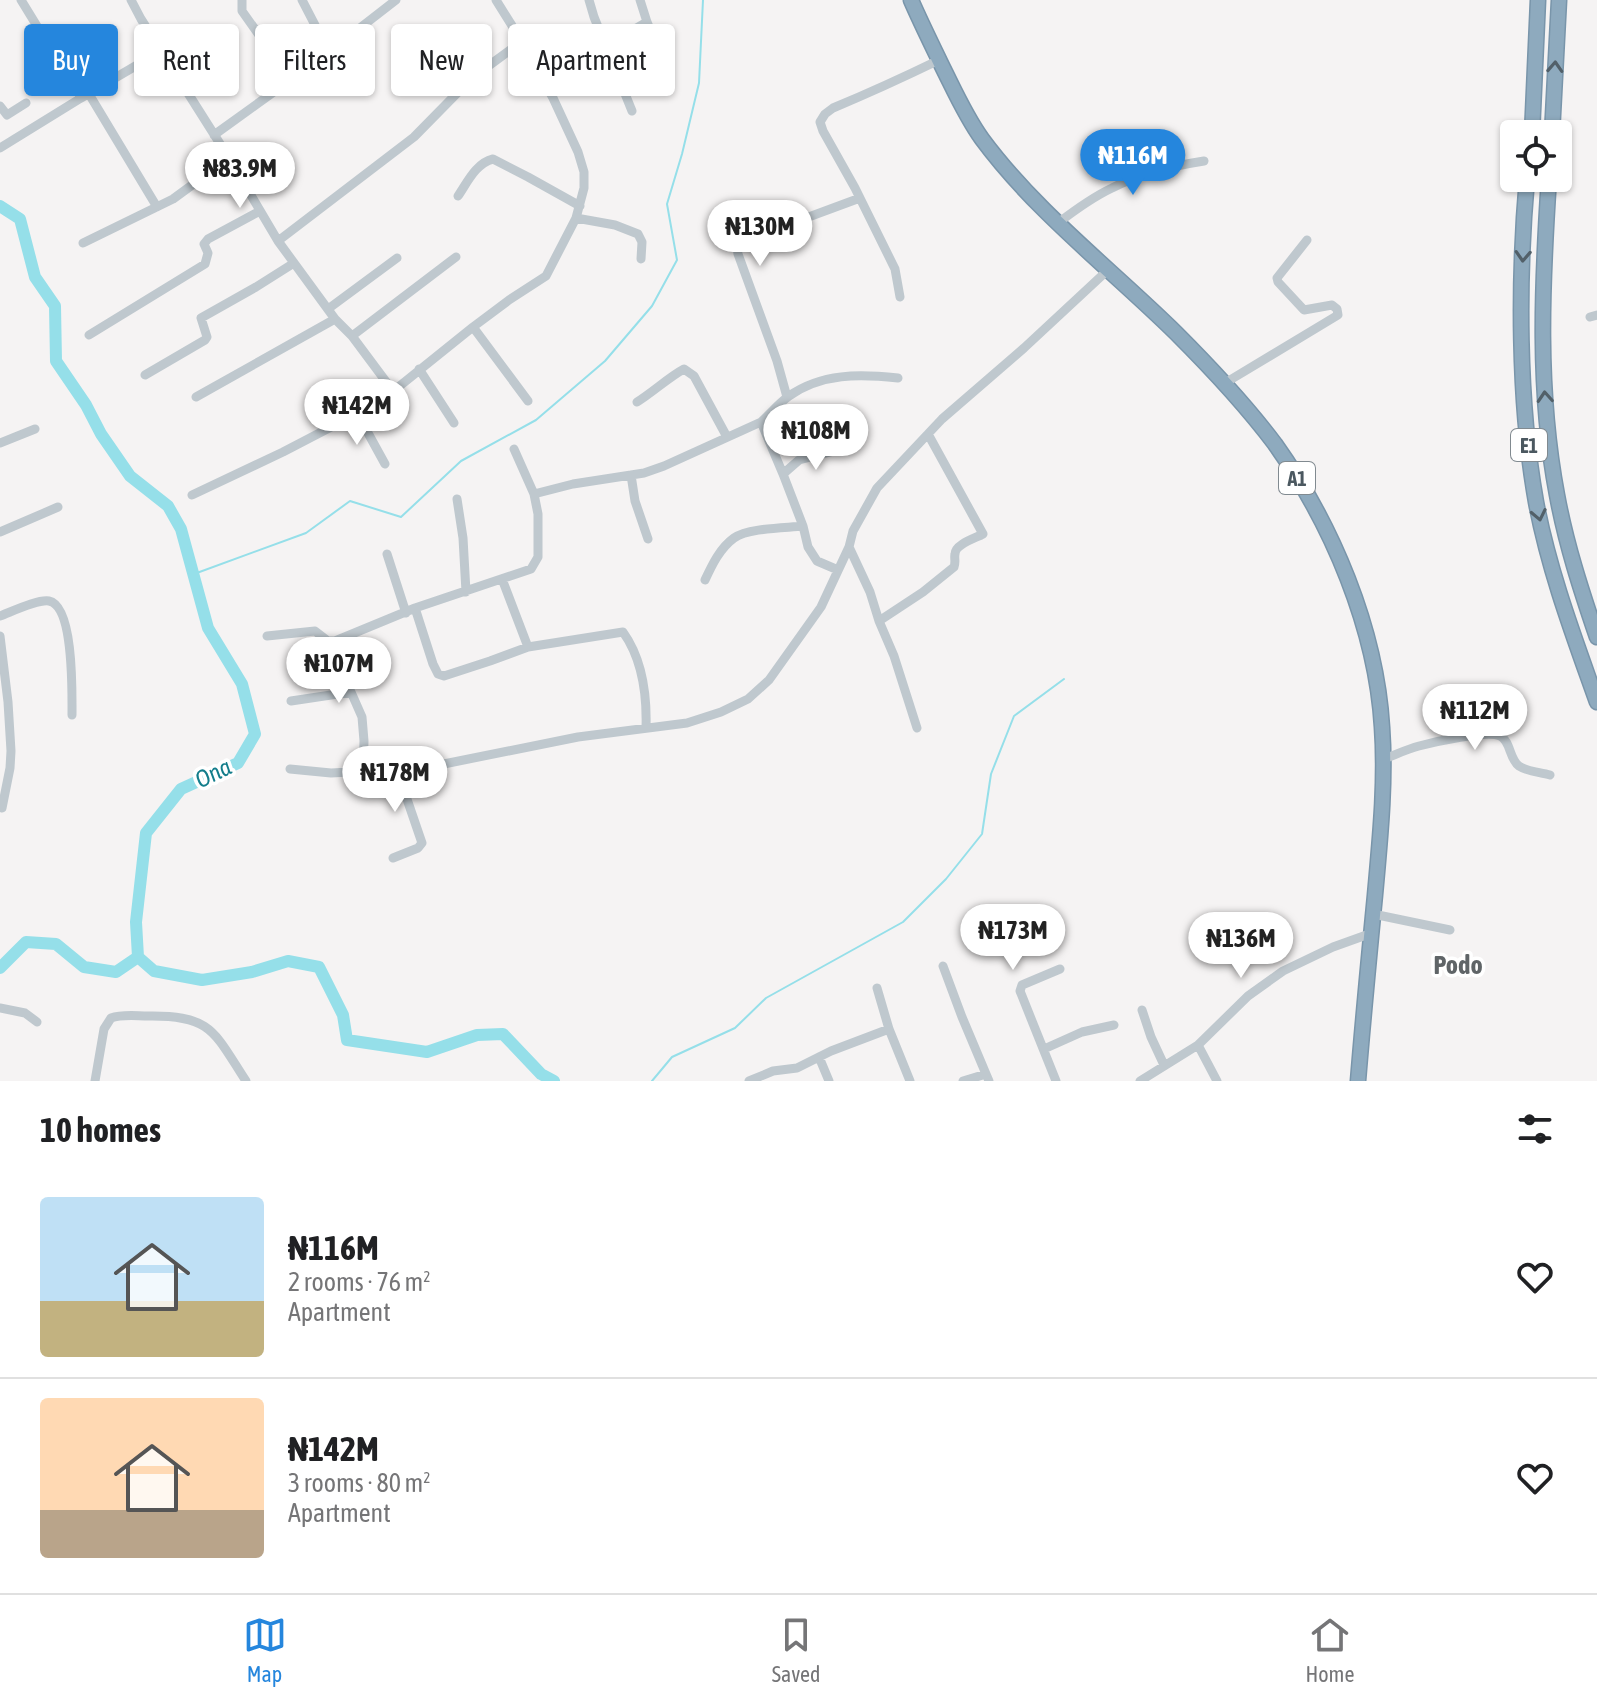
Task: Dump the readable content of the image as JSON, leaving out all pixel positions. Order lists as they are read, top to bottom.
{
  "streets": {
    "highway": ["E1", "A1"]
  },
  "districts": ["Podo"],
  "water": ["Ona"],
  "page": {
    "chip": [
      "Buy",
      "Rent",
      "Filters",
      "New",
      "Apartment"
    ],
    "price": [
      "₦116M",
      "₦83.9M",
      "₦130M",
      "₦142M",
      "₦108M",
      "₦107M",
      "₦112M",
      "₦178M",
      "₦173M",
      "₦136M"
    ],
    "heading": "10 homes",
    "list": [
      {
        "name": "₦116M",
        "note": "2 rooms · 76 m² · Apartment"
      },
      {
        "name": "₦142M",
        "note": "3 rooms · 80 m² · Apartment"
      }
    ],
    "tabs": ["Map", "Saved", "Home"]
  }
}
